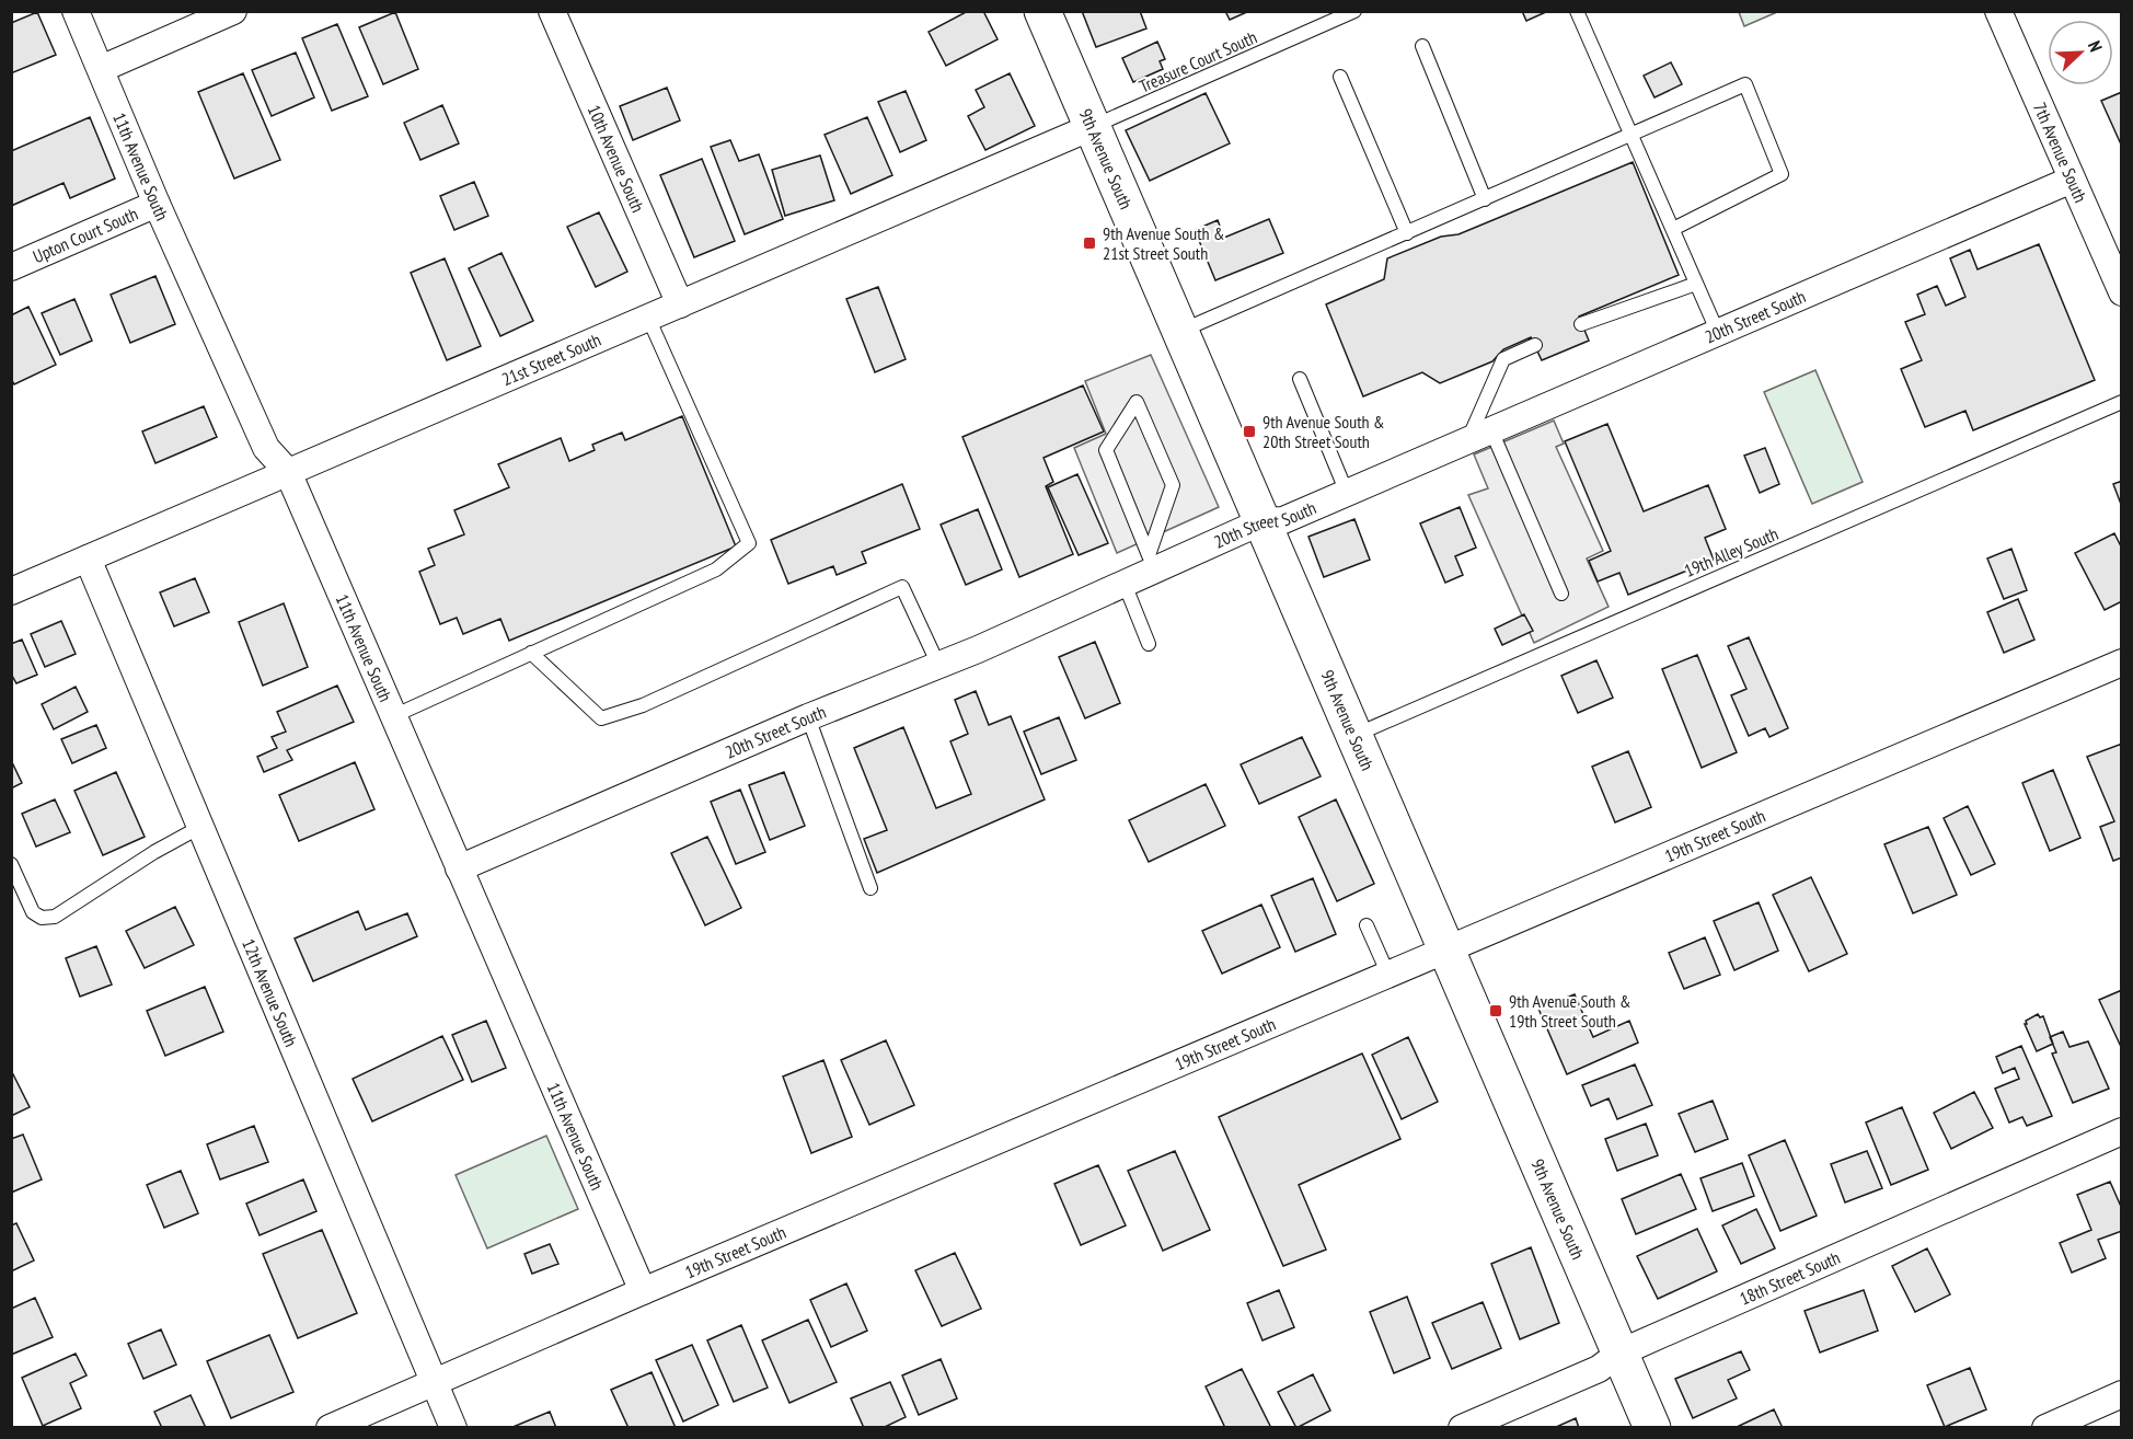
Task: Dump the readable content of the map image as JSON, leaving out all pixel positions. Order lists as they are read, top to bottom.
{
  "streets": {
    "street": [
      "7th Avenue South",
      "10th Avenue South",
      "9th Avenue South",
      "11th Avenue South",
      "Upton Court South",
      "20th Street South",
      "21st Street South",
      "19th Street South",
      "12th Avenue South",
      "18th Street South"
    ],
    "lane": ["Treasure Court South", "19th Alley South"]
  },
  "crossings": [
    ["Treasure Court South", "9th Avenue South"],
    ["Treasure Court South", "21st Street South"],
    ["7th Avenue South", "20th Street South"],
    ["10th Avenue South", "21st Street South"],
    ["9th Avenue South", "20th Street South"],
    ["9th Avenue South", "21st Street South"],
    ["9th Avenue South", "19th Alley South"],
    ["9th Avenue South", "19th Street South"],
    ["9th Avenue South", "18th Street South"],
    ["11th Avenue South", "Upton Court South"],
    ["11th Avenue South", "20th Street South"],
    ["11th Avenue South", "21st Street South"],
    ["11th Avenue South", "19th Street South"],
    ["21st Street South", "12th Avenue South"],
    ["19th Street South", "12th Avenue South"]
  ],
  "places": {
    "transit": ["9th Avenue South & 21st Street South", "9th Avenue South & 20th Street South", "9th Avenue South & 19th Street South"]
  },
  "north": "top right"
}
